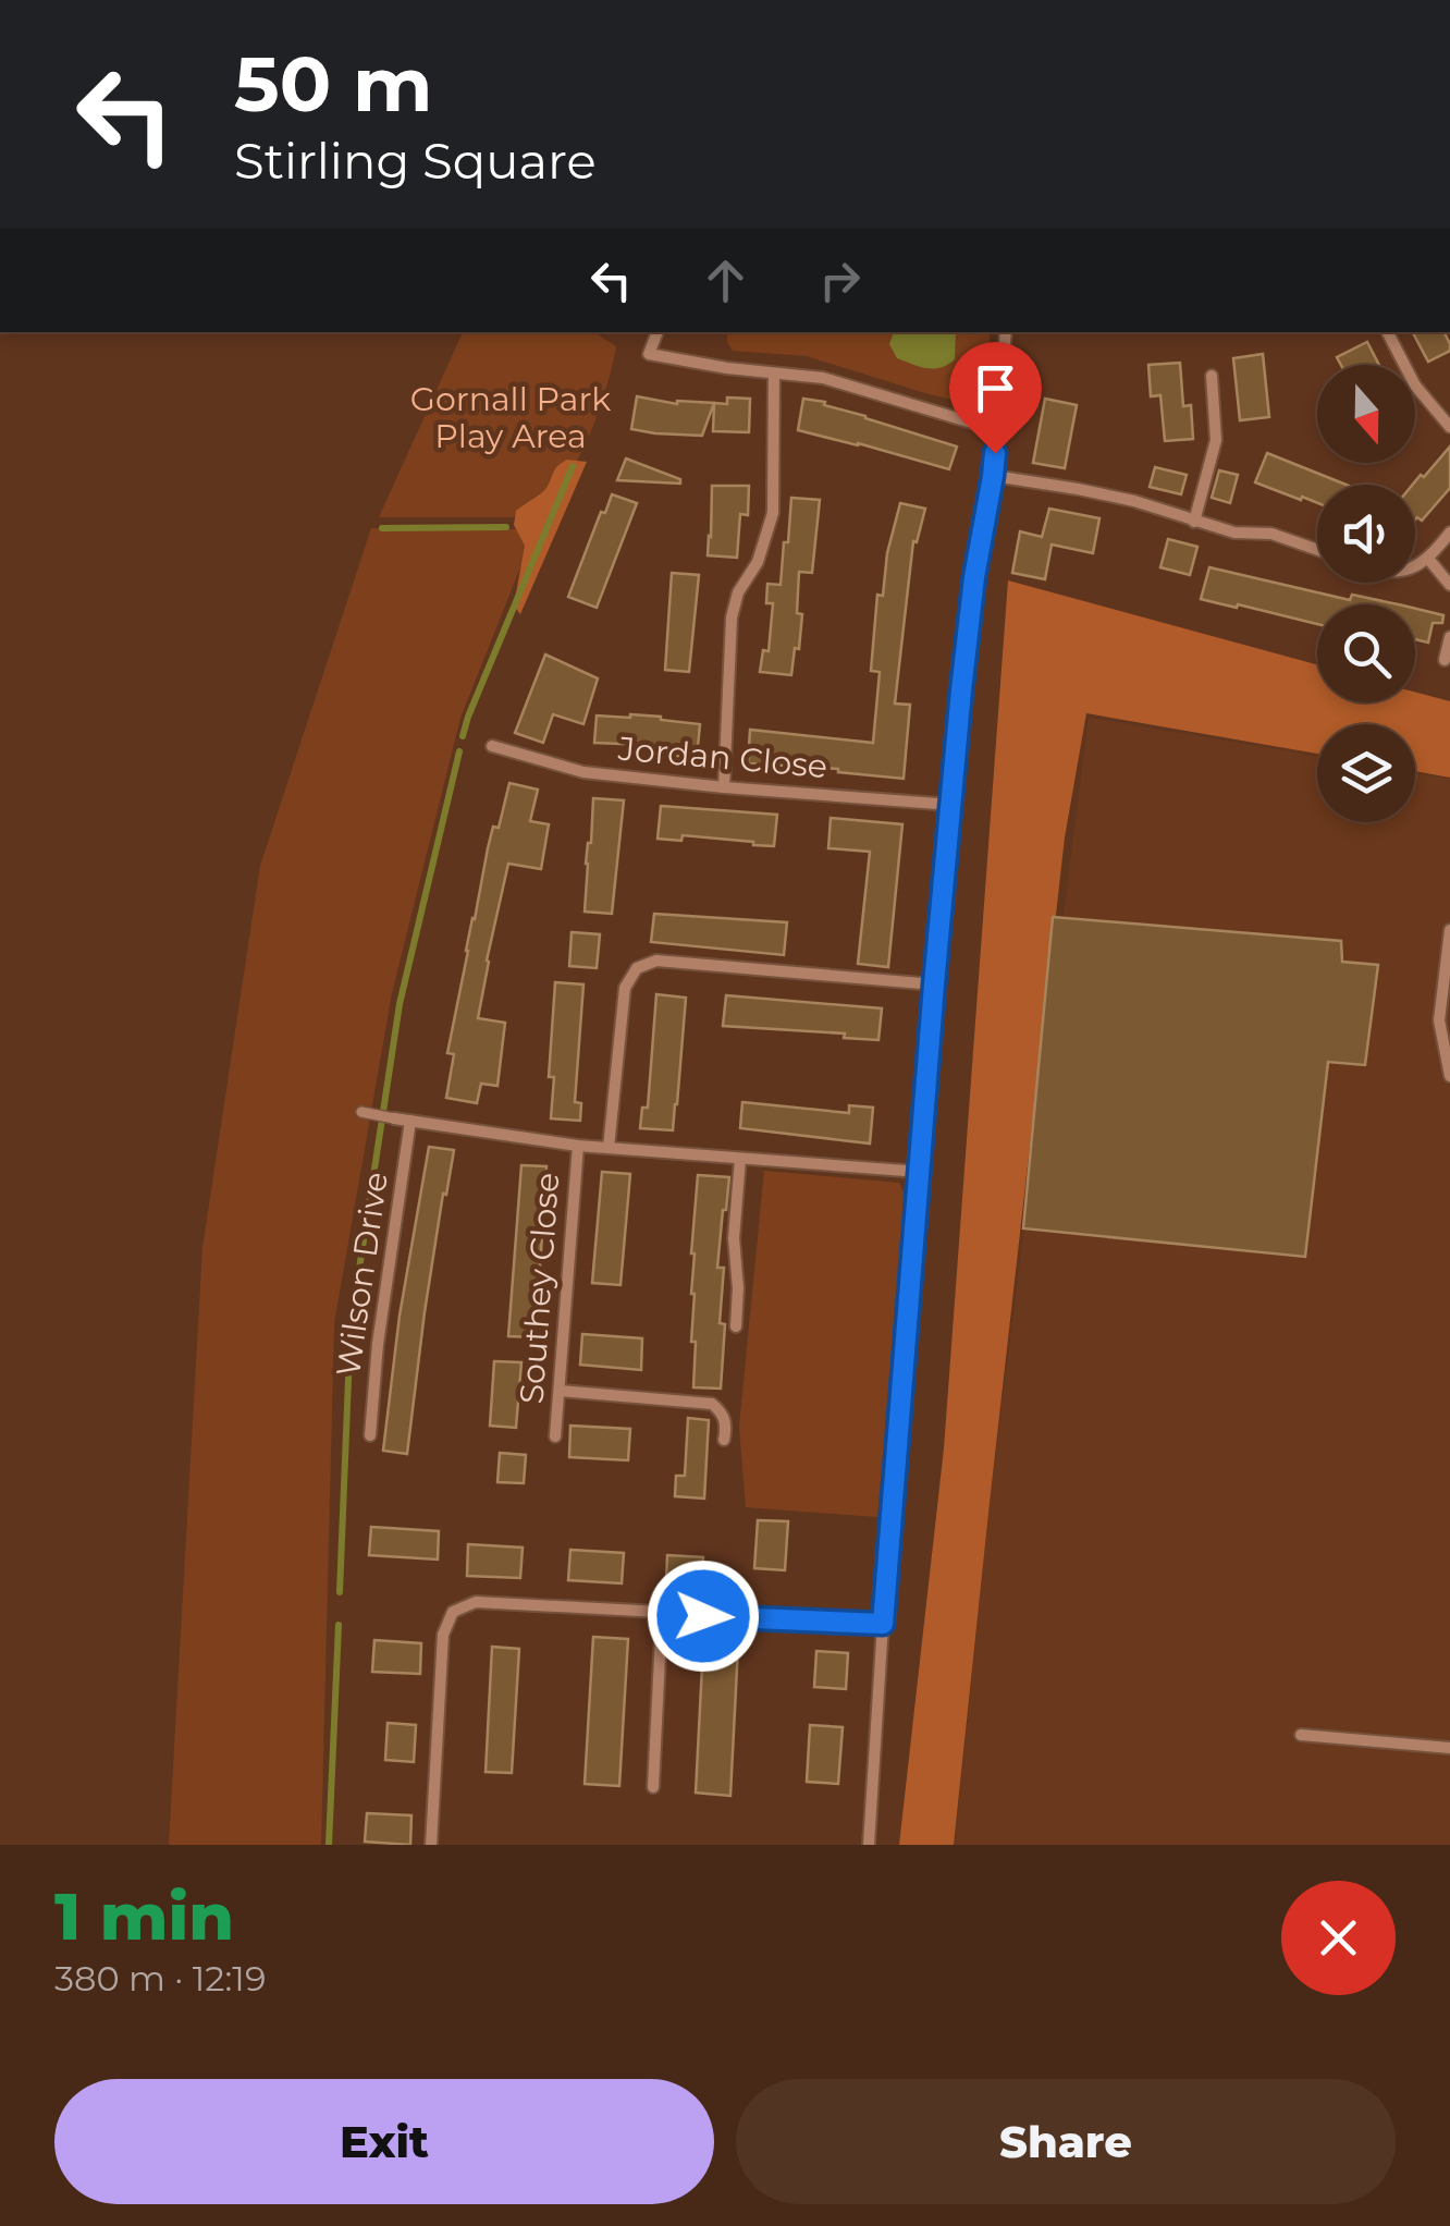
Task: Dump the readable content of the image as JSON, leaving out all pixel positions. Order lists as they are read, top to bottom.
{
  "streets": {
    "street": ["Jordan Close", "Wilson Drive", "Southey Close"]
  },
  "parks": ["Gornall Park Play Area"],
  "north": "bottom",
  "page": {
    "turn": ["50 m", "Stirling Square"],
    "heading": ["1 min", "380 m · 12:19"],
    "buttons": ["Exit", "Share"]
  }
}
